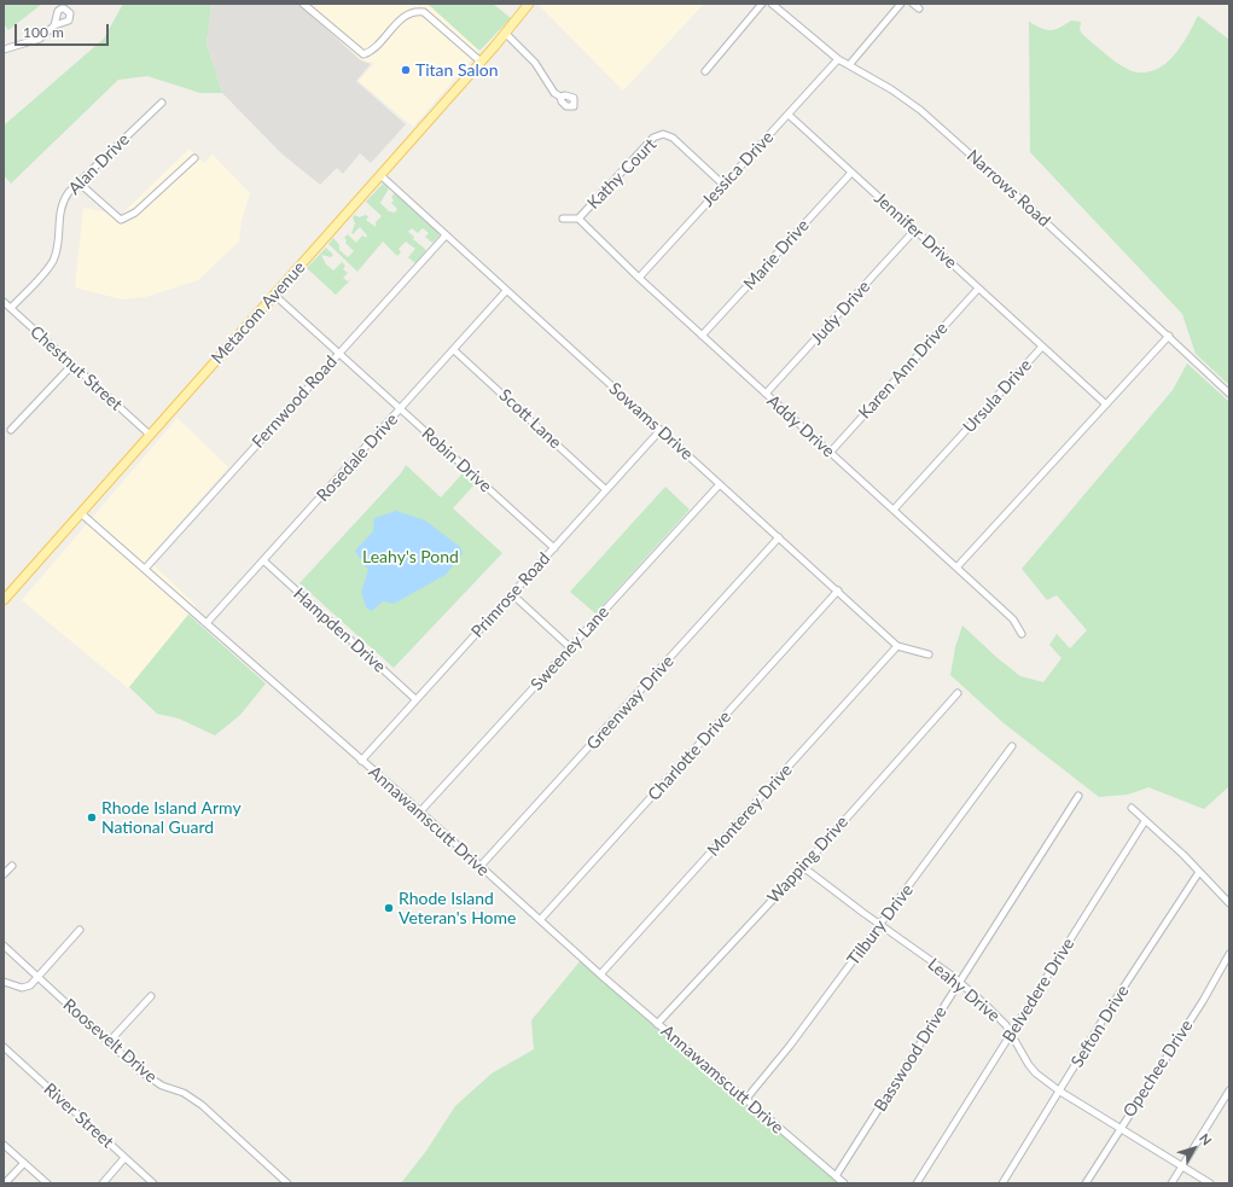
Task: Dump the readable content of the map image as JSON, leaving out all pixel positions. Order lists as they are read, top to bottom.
{
  "streets": {
    "main road": ["Metacom Avenue"],
    "street": [
      "Alan Drive",
      "Jessica Drive",
      "Kathy Court",
      "Narrows Road",
      "Jennifer Drive",
      "Marie Drive",
      "Judy Drive",
      "Chestnut Street",
      "Karen Ann Drive",
      "Ursula Drive",
      "Fernwood Road",
      "Scott Lane",
      "Sowams Drive",
      "Addy Drive",
      "Rosedale Drive",
      "Robin Drive",
      "Primrose Road",
      "Hampden Drive",
      "Sweeney Lane",
      "Greenway Drive",
      "Charlotte Drive",
      "Monterey Drive",
      "Annawamscutt Drive",
      "Wapping Drive",
      "Tilbury Drive",
      "Leahy Drive",
      "Belvedere Drive",
      "Sefton Drive",
      "Roosevelt Drive",
      "Basswood Drive",
      "Opechee Drive",
      "River Street"
    ]
  },
  "crossings": [
    ["Alan Drive", "Chestnut Street"],
    ["Jessica Drive", "Kathy Court"],
    ["Jessica Drive", "Narrows Road"],
    ["Jessica Drive", "Jennifer Drive"],
    ["Jessica Drive", "Addy Drive"],
    ["Kathy Court", "Addy Drive"],
    ["Jennifer Drive", "Marie Drive"],
    ["Jennifer Drive", "Judy Drive"],
    ["Jennifer Drive", "Karen Ann Drive"],
    ["Jennifer Drive", "Ursula Drive"],
    ["Marie Drive", "Addy Drive"],
    ["Metacom Avenue", "Chestnut Street"],
    ["Metacom Avenue", "Sowams Drive"],
    ["Metacom Avenue", "Robin Drive"],
    ["Metacom Avenue", "Annawamscutt Drive"],
    ["Judy Drive", "Addy Drive"],
    ["Karen Ann Drive", "Addy Drive"],
    ["Ursula Drive", "Addy Drive"],
    ["Fernwood Road", "Sowams Drive"],
    ["Fernwood Road", "Robin Drive"],
    ["Fernwood Road", "Annawamscutt Drive"],
    ["Scott Lane", "Rosedale Drive"],
    ["Scott Lane", "Primrose Road"],
    ["Sowams Drive", "Rosedale Drive"],
    ["Sowams Drive", "Primrose Road"],
    ["Sowams Drive", "Sweeney Lane"],
    ["Sowams Drive", "Greenway Drive"],
    ["Sowams Drive", "Charlotte Drive"],
    ["Sowams Drive", "Monterey Drive"],
    ["Rosedale Drive", "Robin Drive"],
    ["Rosedale Drive", "Hampden Drive"],
    ["Rosedale Drive", "Annawamscutt Drive"],
    ["Robin Drive", "Primrose Road"],
    ["Primrose Road", "Hampden Drive"],
    ["Primrose Road", "Annawamscutt Drive"],
    ["Sweeney Lane", "Annawamscutt Drive"],
    ["Greenway Drive", "Annawamscutt Drive"],
    ["Charlotte Drive", "Annawamscutt Drive"],
    ["Monterey Drive", "Annawamscutt Drive"],
    ["Annawamscutt Drive", "Wapping Drive"],
    ["Annawamscutt Drive", "Tilbury Drive"],
    ["Annawamscutt Drive", "Basswood Drive"],
    ["Wapping Drive", "Leahy Drive"],
    ["Tilbury Drive", "Leahy Drive"],
    ["Leahy Drive", "Belvedere Drive"],
    ["Leahy Drive", "Sefton Drive"],
    ["Leahy Drive", "Basswood Drive"],
    ["Leahy Drive", "Opechee Drive"]
  ],
  "parks": ["Leahy's Pond"],
  "places": ["Titan Salon", "Rhode Island Army National Guard", "Rhode Island Veteran's Home"],
  "scale_bar": "100 m",
  "north": "top right"
}
